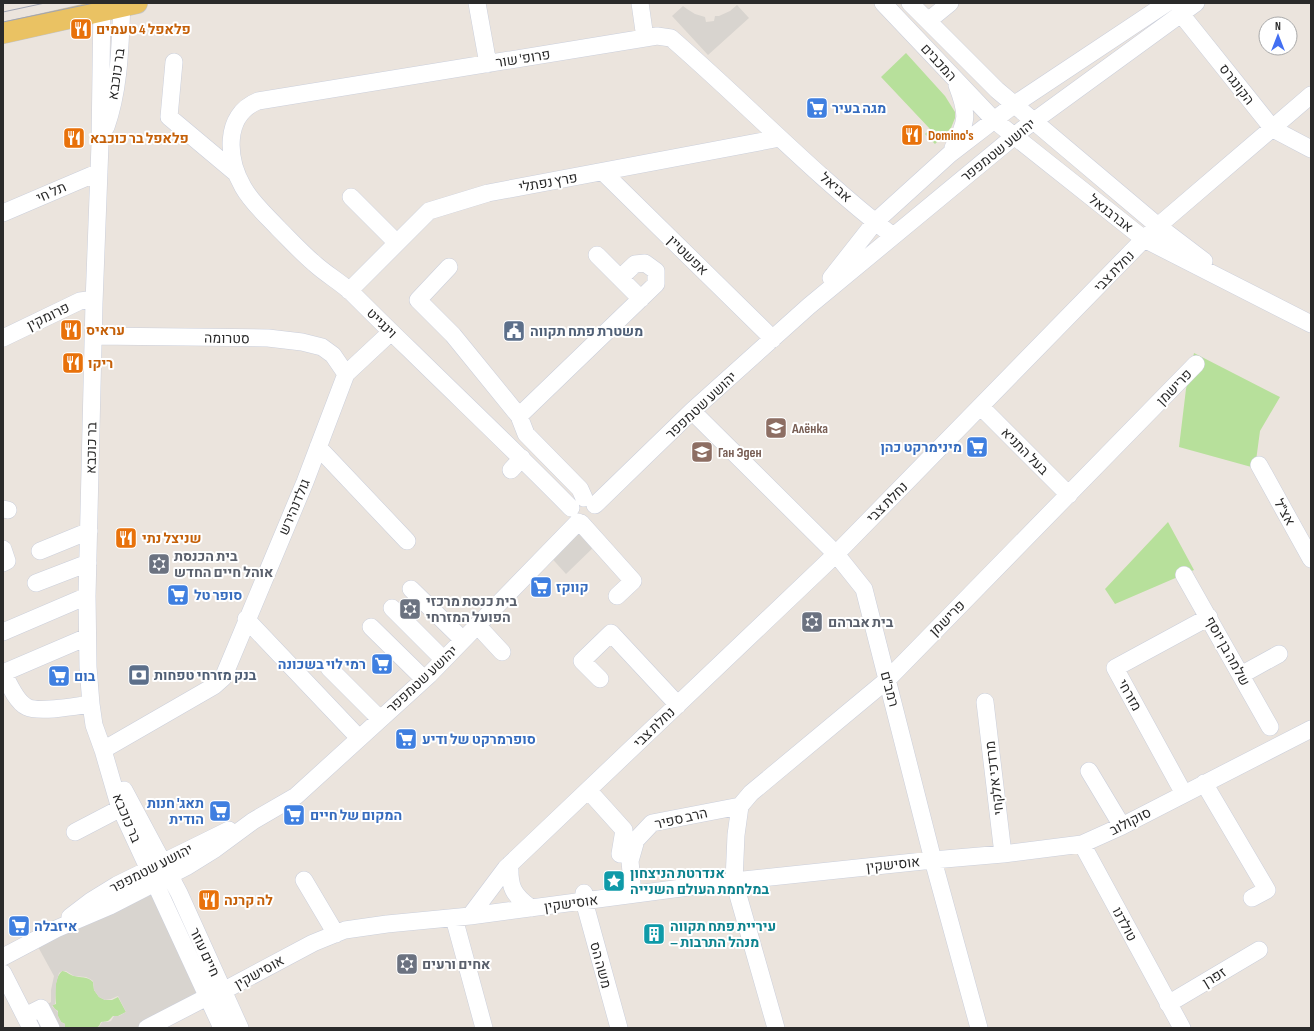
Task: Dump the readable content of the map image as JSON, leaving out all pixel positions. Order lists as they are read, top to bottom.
{
  "streets": {
    "street": [
      "פרופ' שור",
      "המכבים",
      "בר כוכבא",
      "הקונגרס",
      "יהושע שטמפפר",
      "פרץ נפתלי",
      "אביאל",
      "תל חי",
      "אברבנאל",
      "אפשטיין",
      "נחלת צבי",
      "פרומקין",
      "וינגייט",
      "סטרומה",
      "פרישמן",
      "בעל התניא",
      "גולדנהירש",
      "אצ\"ל",
      "שלמה בן יוסף",
      "רמב\"ם",
      "מזרחי",
      "מרדכי אלקחי",
      "הרב ספיר",
      "סוקולוב",
      "אוסישקין",
      "טולדנו",
      "חיים עוזר",
      "משה הס",
      "זפרן"
    ]
  },
  "crossings": [
    ["פרופ' שור", "פרץ נפתלי"],
    ["פרופ' שור", "אביאל"],
    ["פרופ' שור", "וינגייט"],
    ["המכבים", "יהושע שטמפפר"],
    ["המכבים", "אברבנאל"],
    ["בר כוכבא", "יהושע שטמפפר"],
    ["בר כוכבא", "תל חי"],
    ["בר כוכבא", "פרומקין"],
    ["בר כוכבא", "סטרומה"],
    ["בר כוכבא", "גולדנהירש"],
    ["בר כוכבא", "חיים עוזר"],
    ["הקונגרס", "יהושע שטמפפר"],
    ["הקונגרס", "נחלת צבי"],
    ["יהושע שטמפפר", "אביאל"],
    ["יהושע שטמפפר", "אברבנאל"],
    ["יהושע שטמפפר", "אפשטיין"],
    ["יהושע שטמפפר", "וינגייט"],
    ["יהושע שטמפפר", "רמב\"ם"],
    ["יהושע שטמפפר", "חיים עוזר"],
    ["פרץ נפתלי", "אביאל"],
    ["פרץ נפתלי", "אפשטיין"],
    ["פרץ נפתלי", "וינגייט"],
    ["אברבנאל", "נחלת צבי"],
    ["נחלת צבי", "בעל התניא"],
    ["נחלת צבי", "רמב\"ם"],
    ["נחלת צבי", "אוסישקין"],
    ["וינגייט", "גולדנהירש"],
    ["סטרומה", "גולדנהירש"],
    ["פרישמן", "בעל התניא"],
    ["פרישמן", "רמב\"ם"],
    ["פרישמן", "הרב ספיר"],
    ["שלמה בן יוסף", "מזרחי"],
    ["רמב\"ם", "סוקולוב"],
    ["רמב\"ם", "אוסישקין"],
    ["מזרחי", "סוקולוב"],
    ["מרדכי אלקחי", "סוקולוב"],
    ["הרב ספיר", "אוסישקין"],
    ["סוקולוב", "אוסישקין"],
    ["סוקולוב", "טולדנו"],
    ["אוסישקין", "חיים עוזר"],
    ["אוסישקין", "משה הס"],
    ["טולדנו", "זפרן"]
  ],
  "places": {
    "restaurant": [
      "פלאפל 4 טעמים",
      "Domino's",
      "פלאפל בר כוכבא",
      "עראיס",
      "ריקו",
      "שניצל נתי",
      "לה קרנה"
    ],
    "supermarket": [
      "מגה בעיר",
      "מינימרקט כהן",
      "קווקז",
      "סופר טל",
      "רמי לוי בשכונה",
      "בום",
      "סופרמרקט של ודיע",
      "תאג' חנות הודית",
      "המקום של חיים",
      "איזבלה"
    ],
    "public building": ["משטרת פתח תקווה"],
    "school or university": ["Алёнка", "Ган Эден"],
    "synagogue": [
      "בית הכנסת אוהל חיים החדש",
      "בית כנסת מרכזי הפועל המזרחי",
      "בית אברהם",
      "אחים ורעים"
    ],
    "bank": ["בנק מזרחי טפחות"],
    "place": ["אנדרטת הניצחון במלחמת העולם השנייה"],
    "building": ["עיריית פתח תקווה – מנהל התרבות"]
  },
  "north": "top"
}
